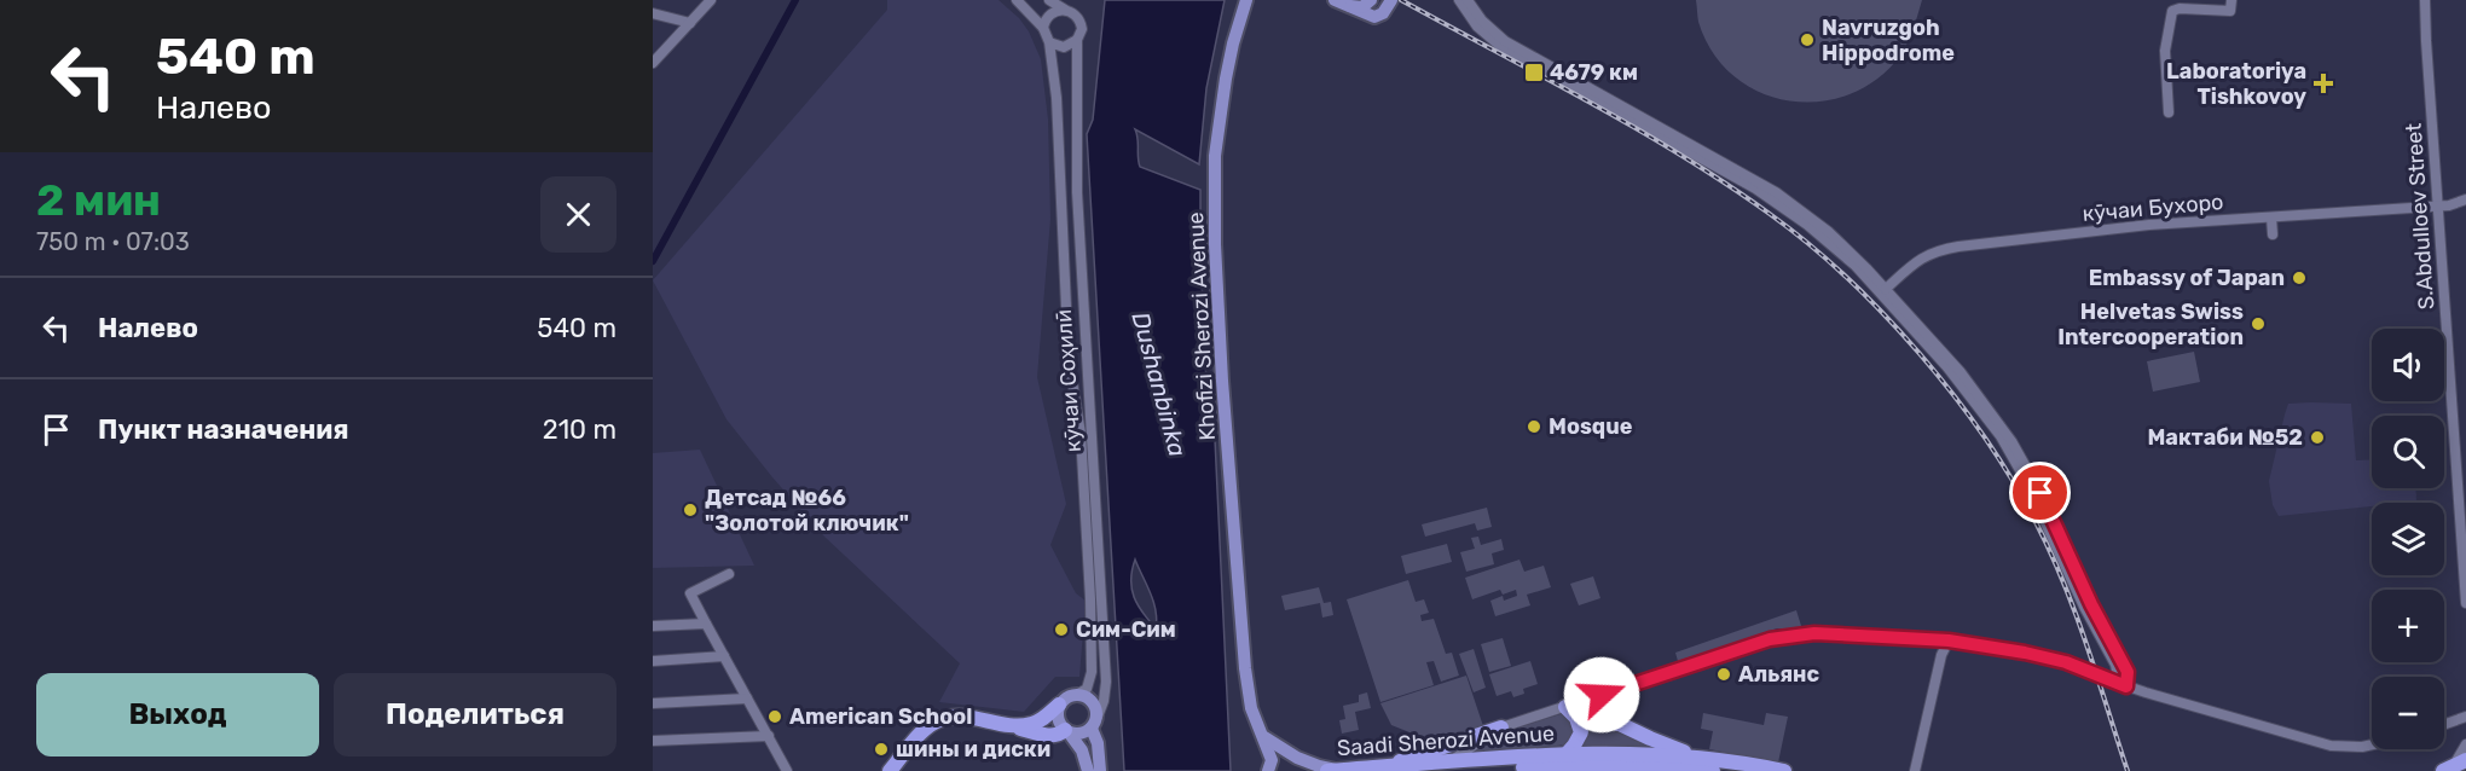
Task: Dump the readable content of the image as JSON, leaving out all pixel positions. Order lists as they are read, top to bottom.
{
  "streets": {
    "highway": ["Saadi Sherozi Avenue"],
    "main road": ["Khofizi Sherozi Avenue", "кӯчаи Соҳилӣ"],
    "street": ["кӯчаи Бухоро", "S.Abdulloev Street"]
  },
  "crossings": [
    ["кӯчаи Бухоро", "S.Abdulloev Street"]
  ],
  "water": ["Dushanbinka"],
  "places": {
    "other": [
      "Navruzgoh Hippodrome",
      "Embassy of Japan",
      "Helvetas Swiss Intercooperation",
      "Mosque",
      "Мактаби №52",
      "Детсад №66 \"Золотой ключик\"",
      "Сим-Сим",
      "Альянс",
      "American School",
      "шины и диски"
    ],
    "transit": ["4679 км"],
    "health": ["Laboratoriya Tishkovoy"]
  },
  "page": {
    "turn": ["540 m", "Налево"],
    "heading": ["2 мин", "750 m · 07:03"],
    "list": [
      {
        "name": "Налево",
        "value": "540 m"
      },
      {
        "name": "Пункт назначения",
        "value": "210 m"
      }
    ],
    "map_buttons": ["+", "−"],
    "buttons": ["Выход", "Поделиться"]
  }
}
